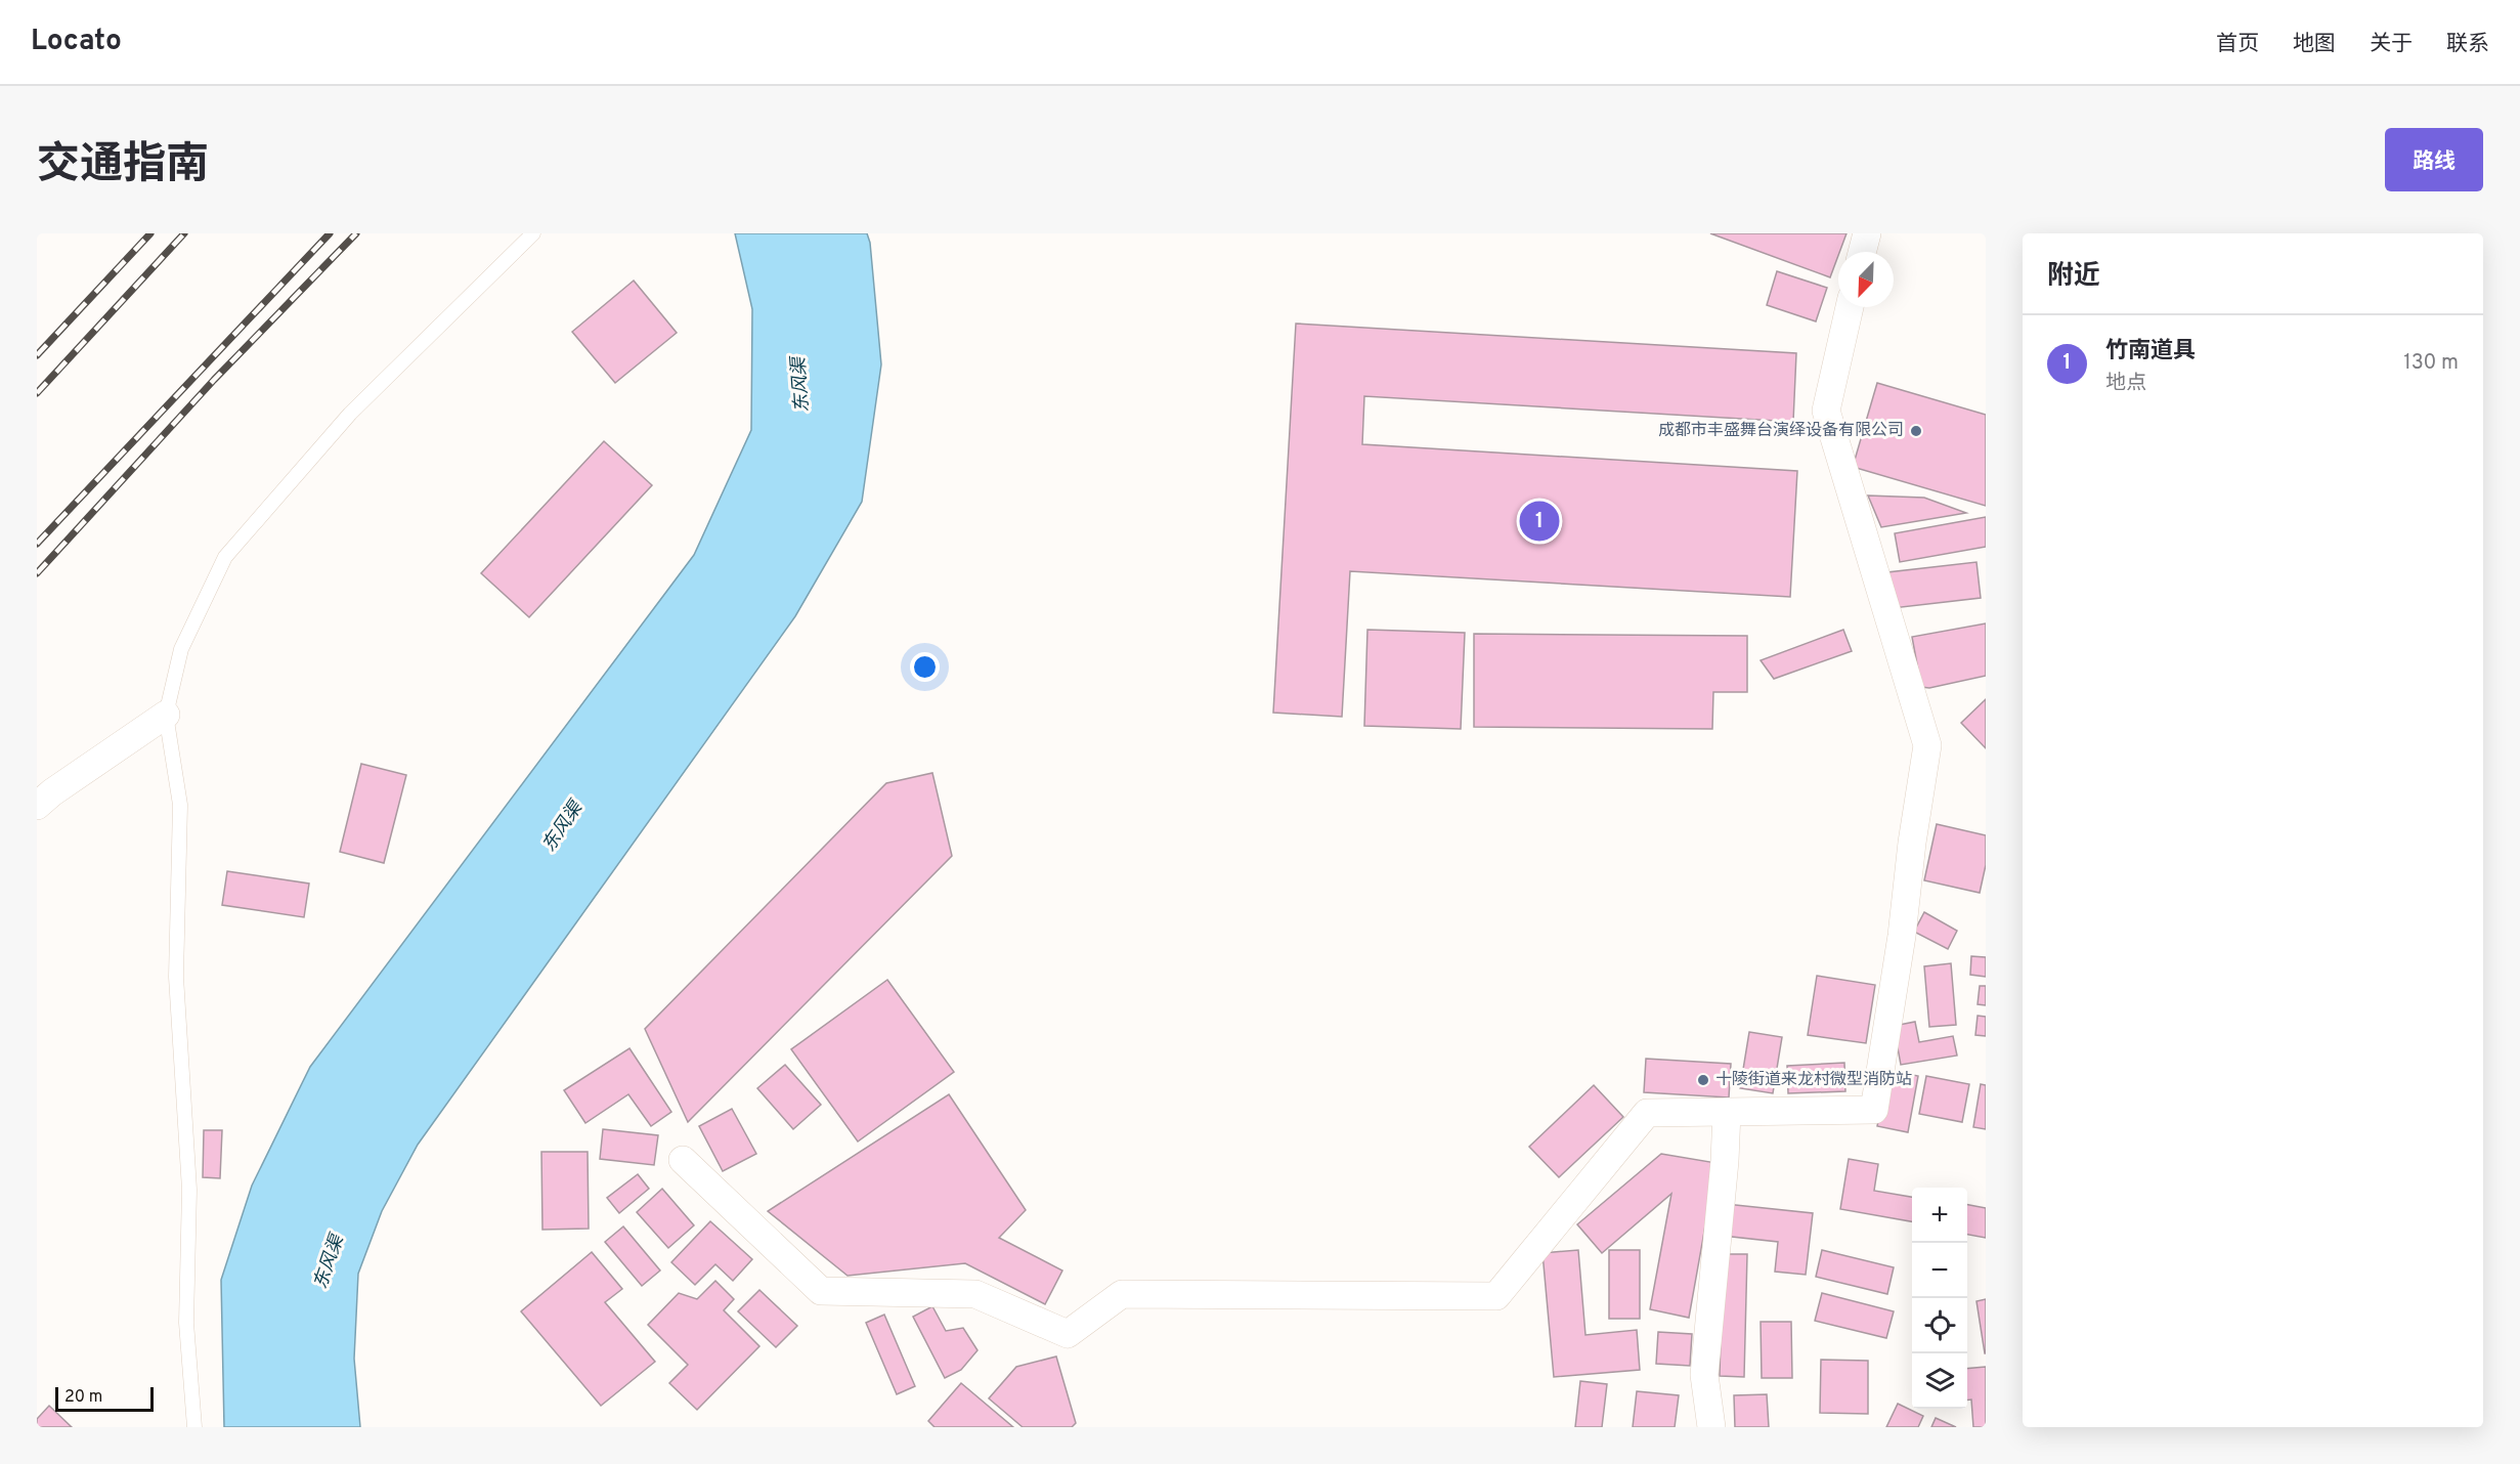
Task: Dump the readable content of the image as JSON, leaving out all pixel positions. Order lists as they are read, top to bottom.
{
  "water": ["东风渠"],
  "places": ["成都市丰盛舞台演绎设备有限公司", "十陵街道来龙村微型消防站"],
  "scale_bar": "20 m",
  "north": "bottom left",
  "page": {
    "header": "Locato",
    "nav": [
      "首页",
      "地图",
      "关于",
      "联系"
    ],
    "title": "交通指南",
    "buttons": "路线",
    "heading": "附近",
    "list": [
      {
        "mark": "1",
        "name": "竹南道具",
        "note": "地点",
        "value": "130 m"
      }
    ],
    "pins": "1",
    "map_buttons": ["+", "−"],
    "scale": "20 m"
  }
}
